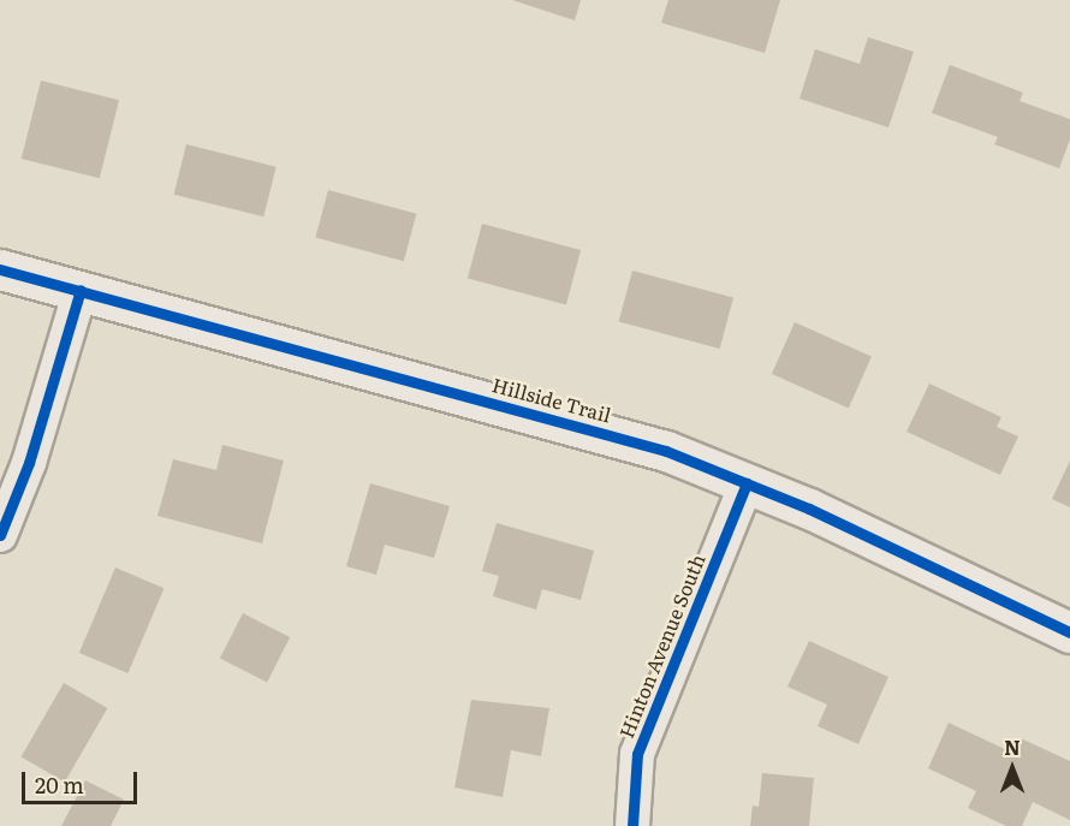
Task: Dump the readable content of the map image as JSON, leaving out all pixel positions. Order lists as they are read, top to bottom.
{
  "streets": {
    "street": ["Hillside Trail", "Hinton Avenue South"]
  },
  "crossings": [
    ["Hillside Trail", "Hinton Avenue South"]
  ],
  "scale_bar": "20 m",
  "north": "top"
}
